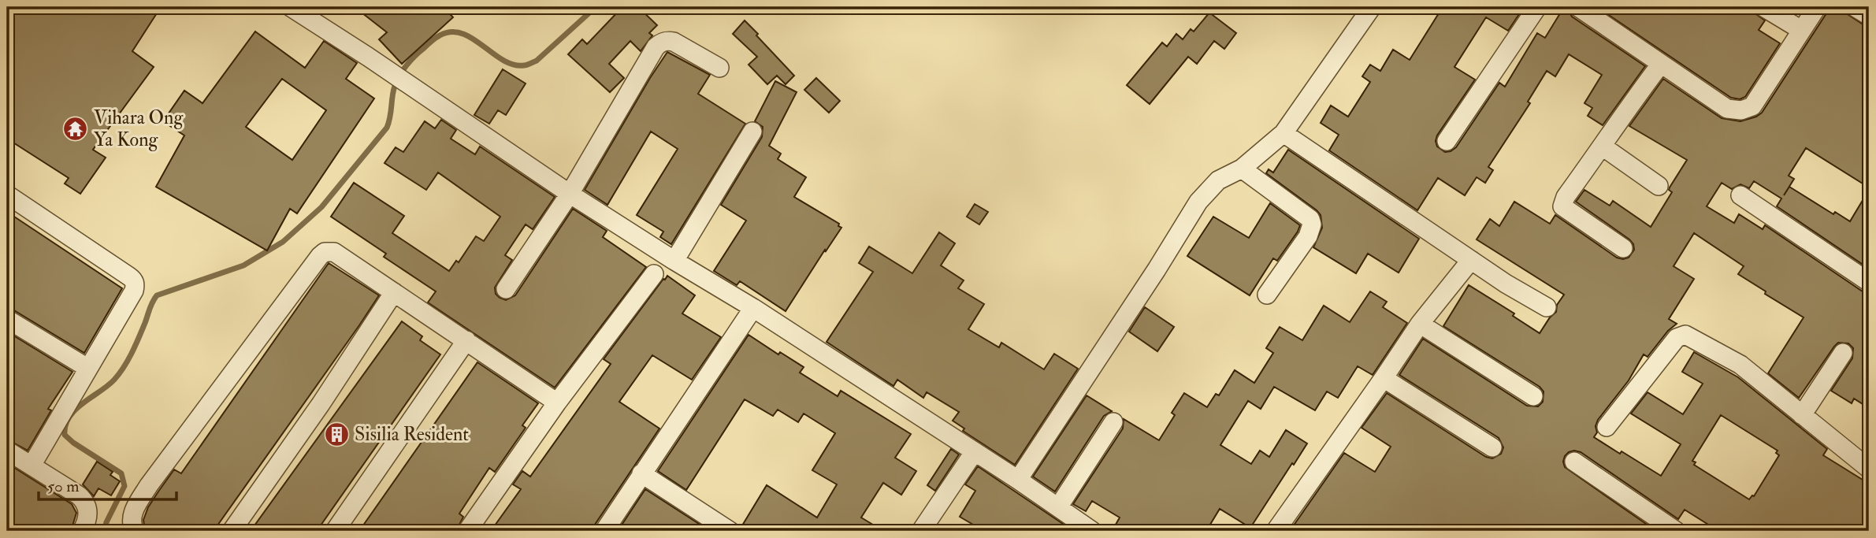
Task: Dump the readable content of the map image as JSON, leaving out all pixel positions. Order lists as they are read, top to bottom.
{
  "places": {
    "temple": ["Vihara Ong Ya Kong"],
    "building": ["Sisilia Resident"]
  },
  "scale_bar": "50 m"
}
